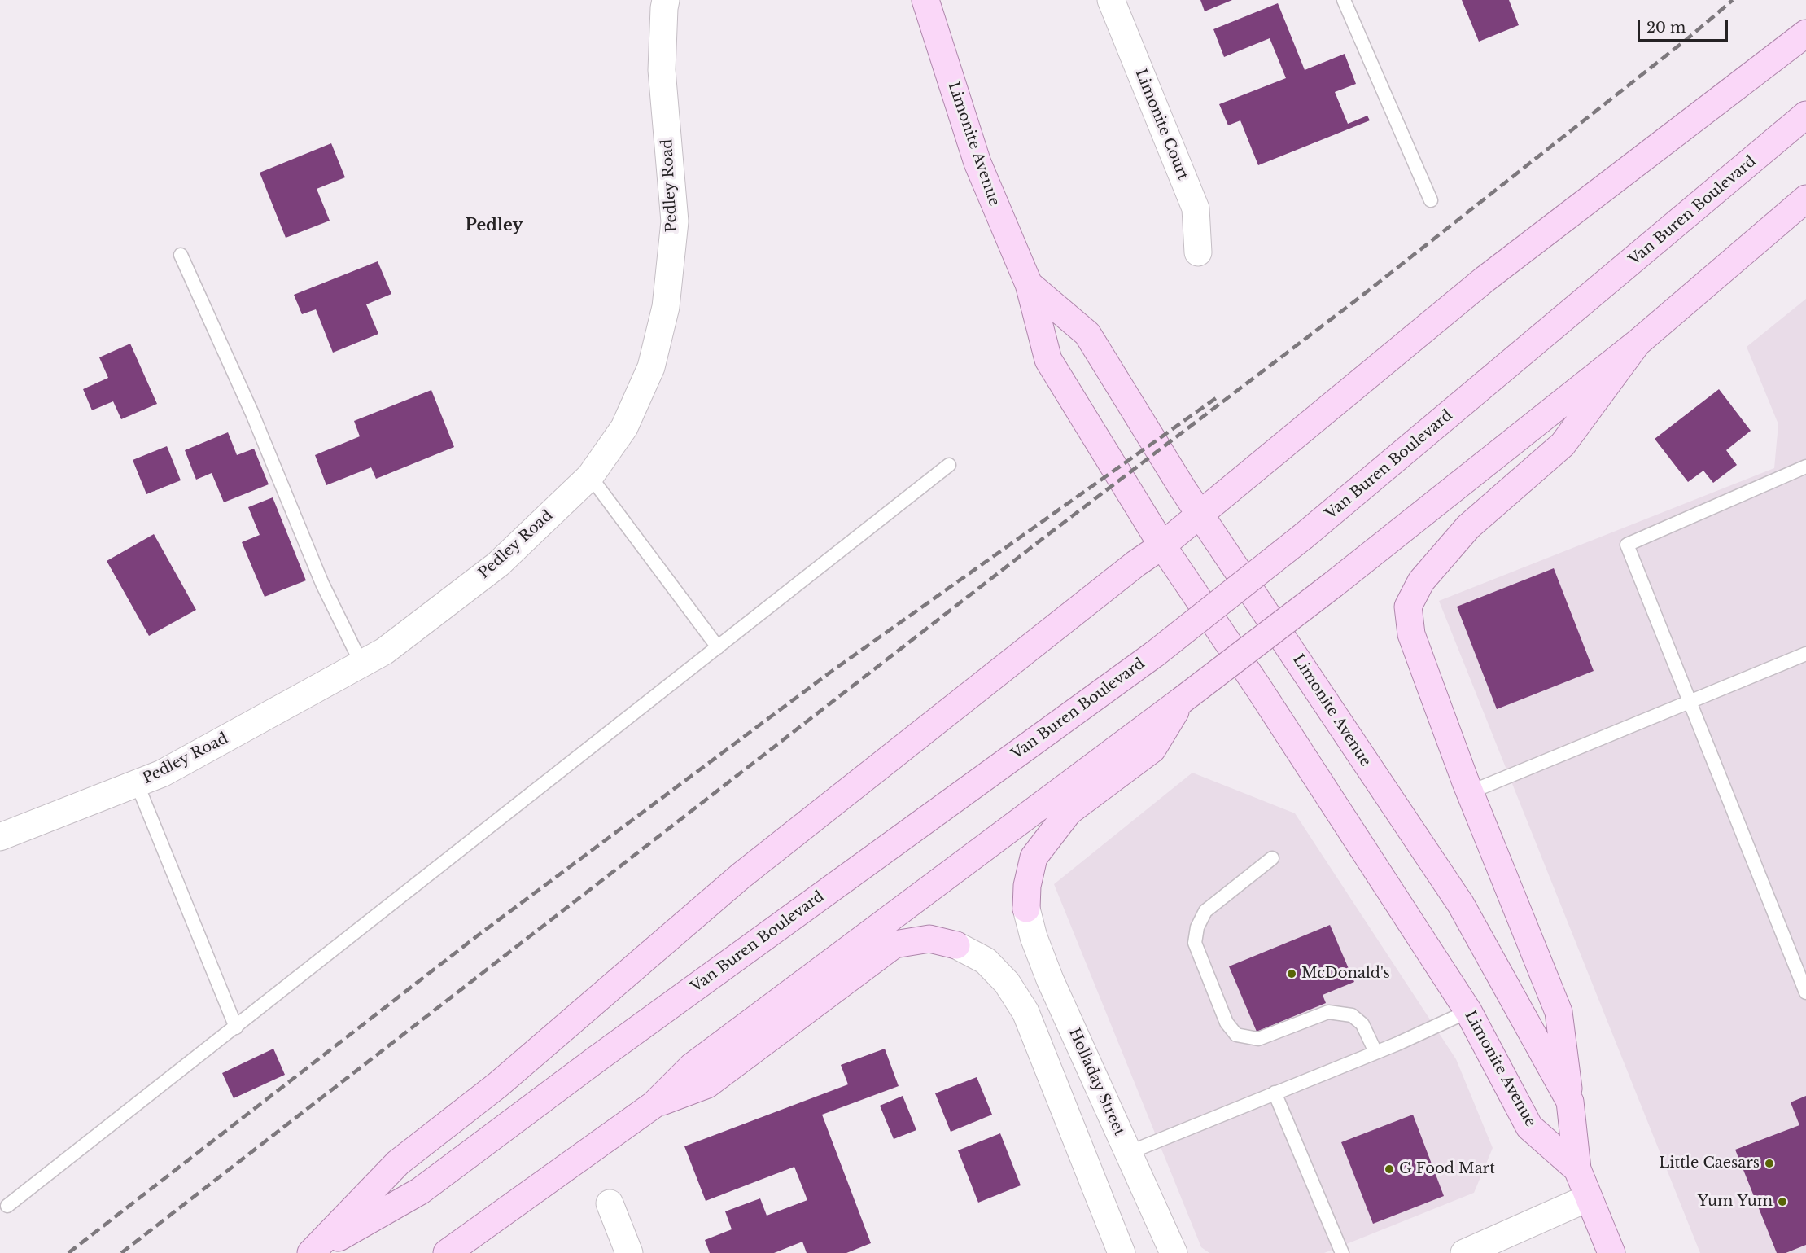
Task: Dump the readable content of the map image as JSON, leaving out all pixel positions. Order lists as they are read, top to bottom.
{
  "streets": {
    "main road": ["Limonite Avenue", "Van Buren Boulevard"],
    "street": ["Limonite Court", "Pedley Road", "Holladay Street"]
  },
  "districts": ["Pedley"],
  "places": [
    "McDonald's",
    "Little Caesars",
    "G Food Mart",
    "Yum Yum"
  ],
  "scale_bar": "20 m"
}
